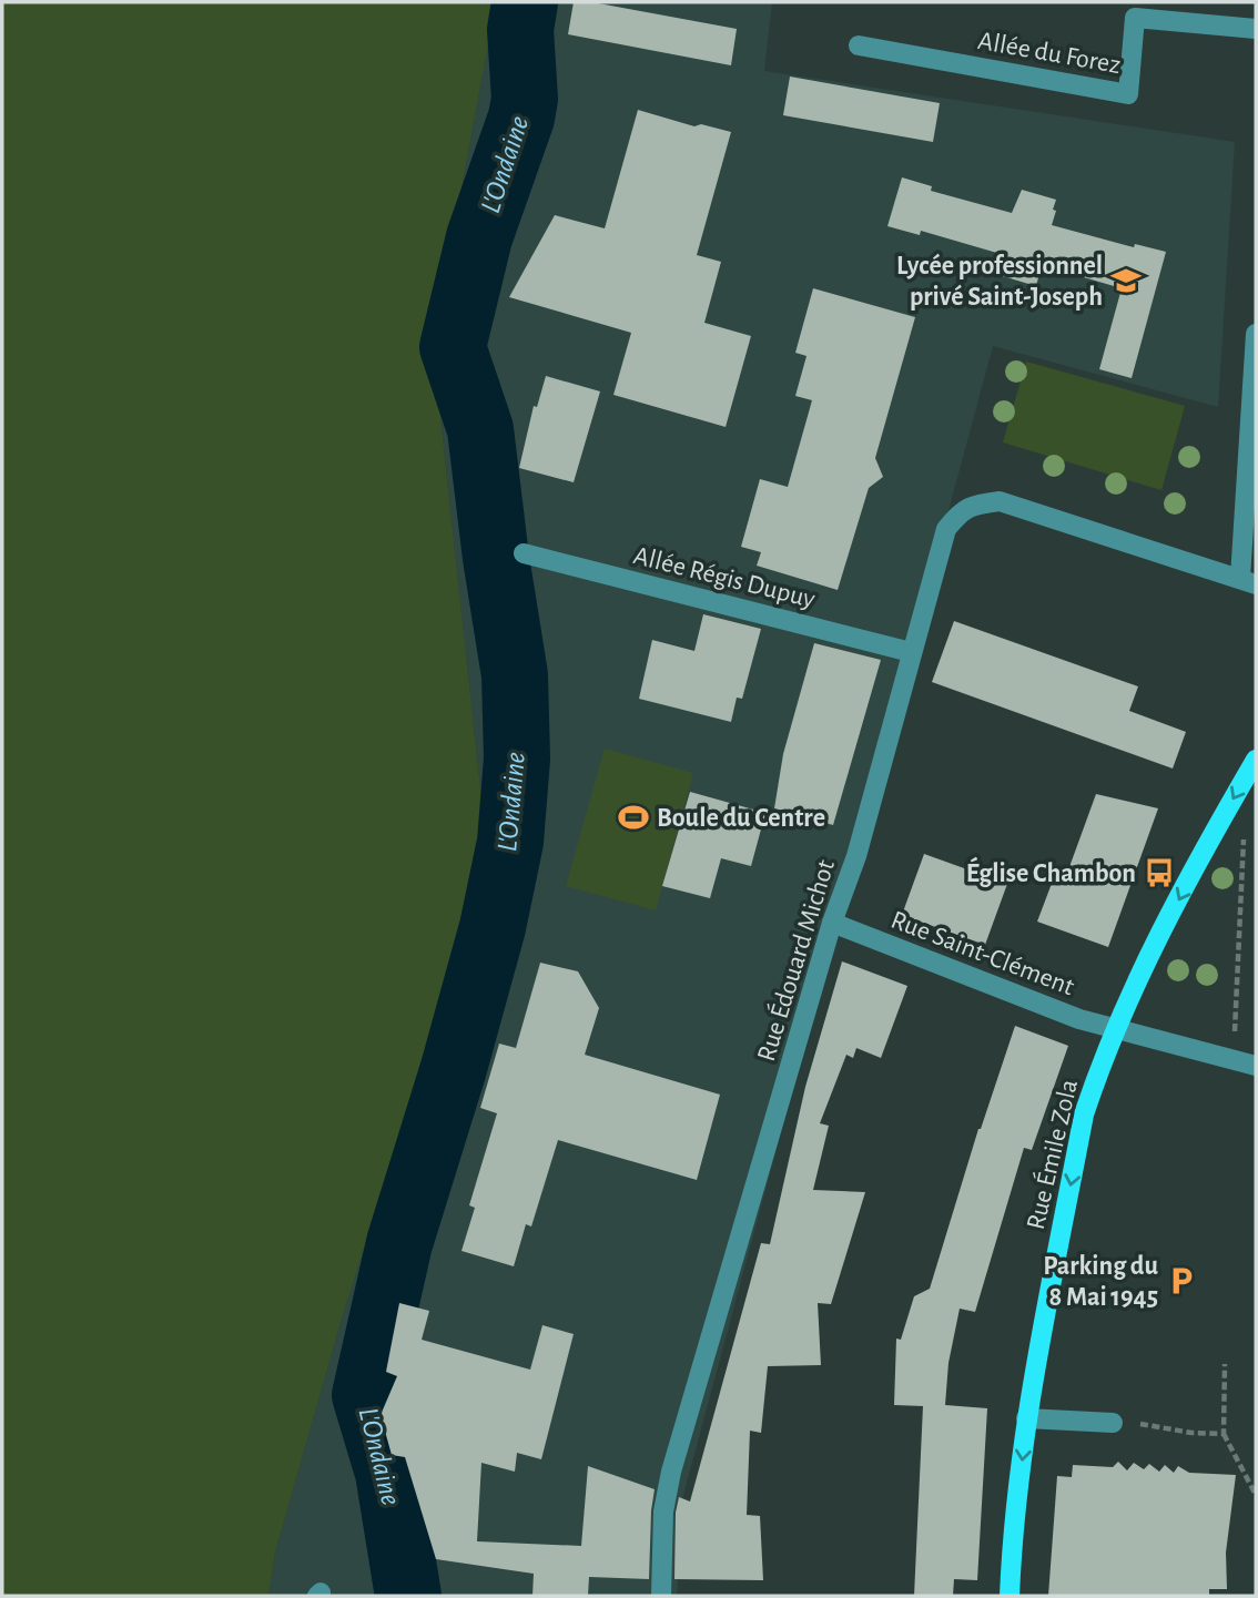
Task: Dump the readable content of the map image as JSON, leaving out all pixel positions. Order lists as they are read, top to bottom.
{
  "streets": {
    "main road": ["Rue Émile Zola"],
    "street": [
      "Allée du Forez",
      "Allée Régis Dupuy",
      "Rue Saint-Clément",
      "Rue Édouard Michot"
    ]
  },
  "crossings": [
    ["Allée Régis Dupuy", "Rue Édouard Michot"],
    ["Rue Saint-Clément", "Rue Édouard Michot"],
    ["Rue Saint-Clément", "Rue Émile Zola"]
  ],
  "one_way": ["Rue Émile Zola"],
  "water": ["L'Ondaine"],
  "places": {
    "school or university": ["Lycée professionnel privé Saint-Joseph"],
    "sports": ["Boule du Centre"],
    "bus stop": ["Église Chambon"],
    "parking": ["Parking du 8 Mai 1945"]
  }
}
